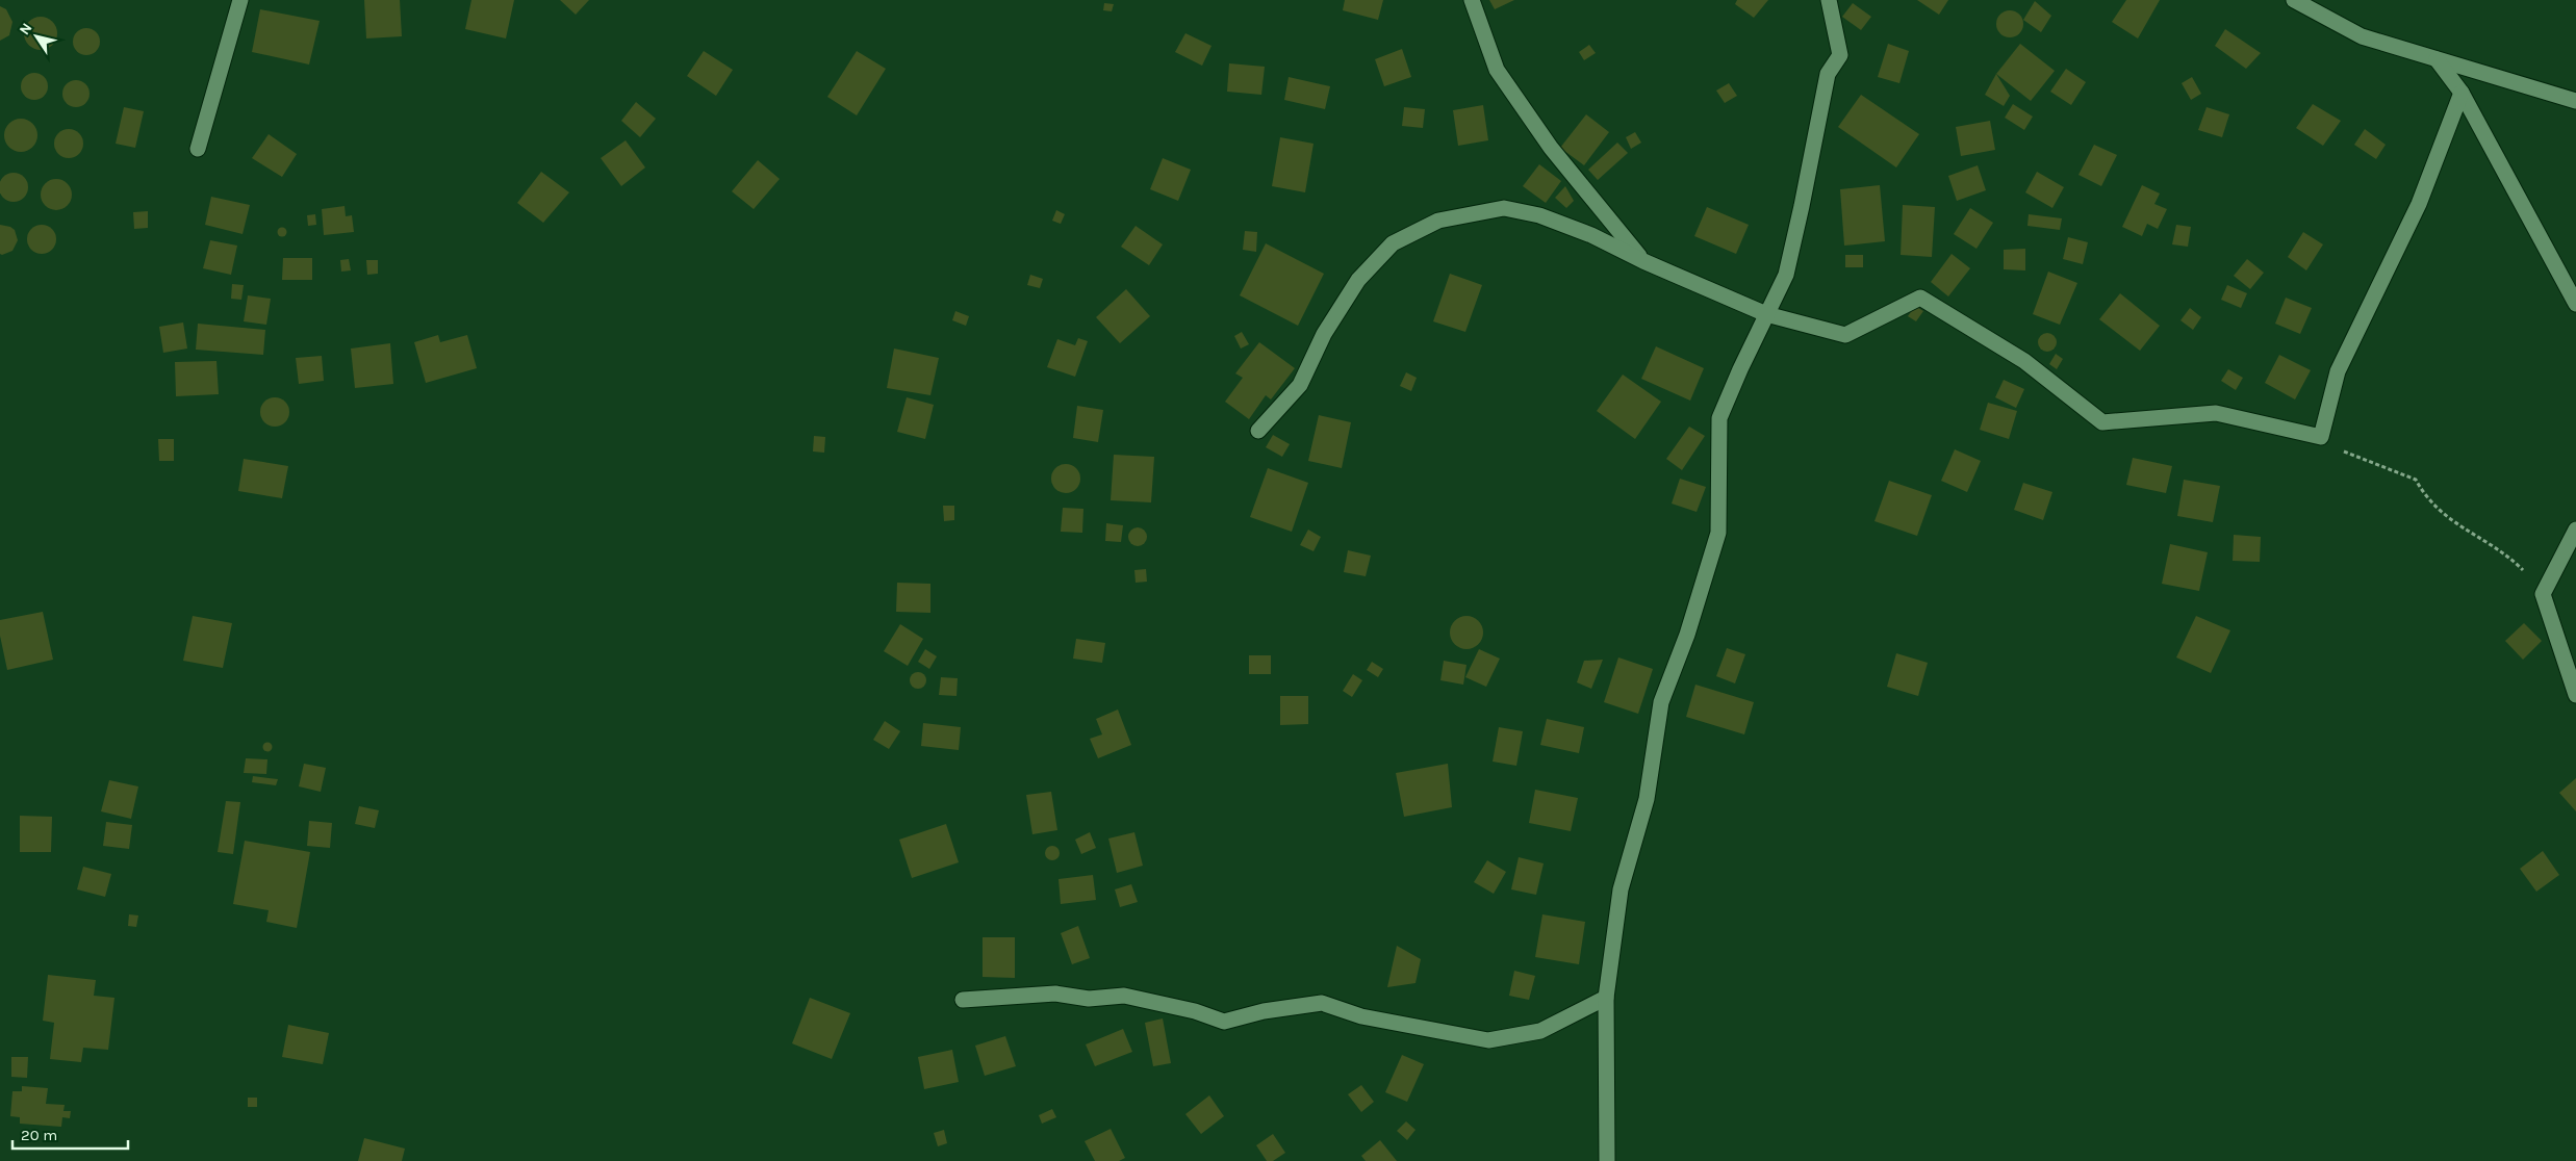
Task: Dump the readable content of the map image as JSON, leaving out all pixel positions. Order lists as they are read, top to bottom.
{
  "scale_bar": "20 m",
  "north": "top left"
}
